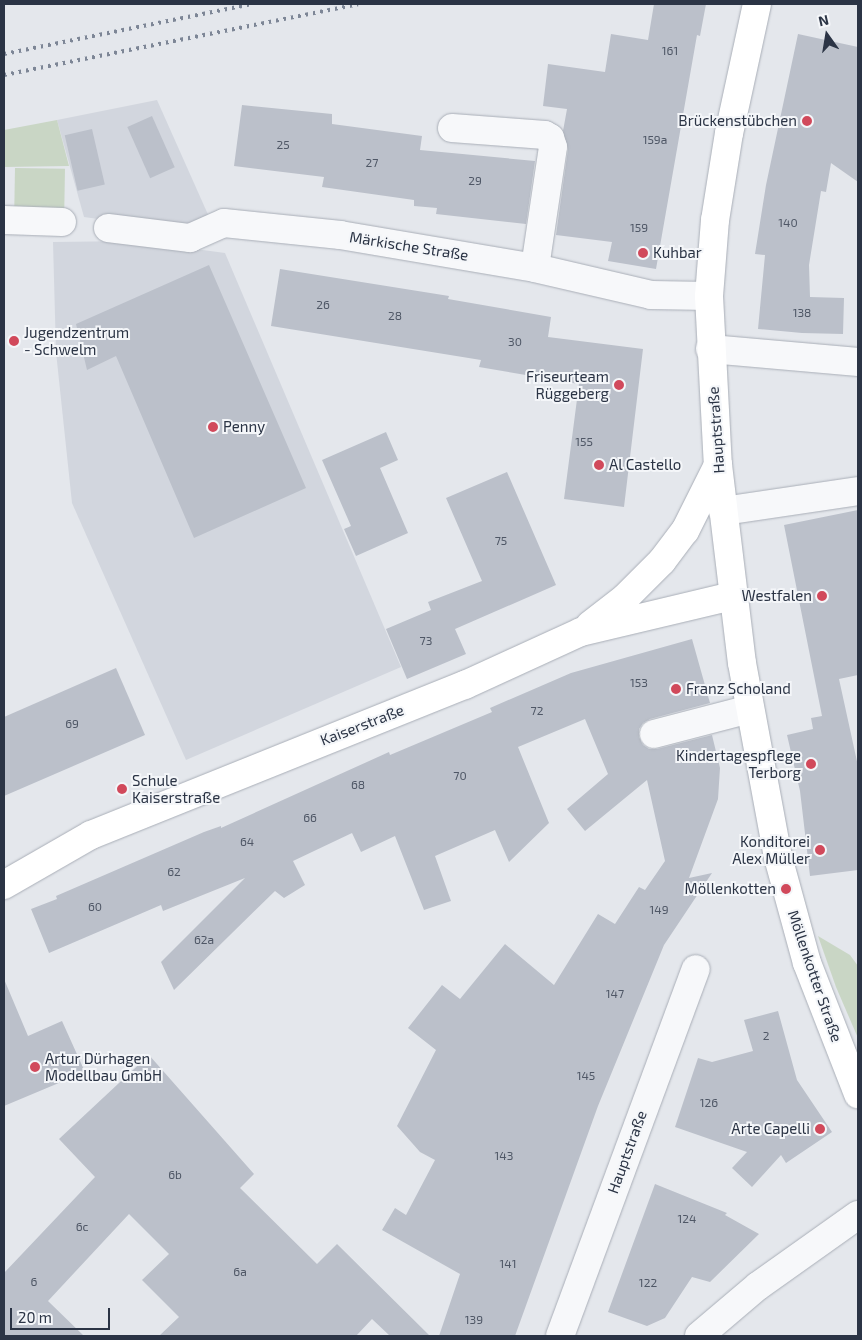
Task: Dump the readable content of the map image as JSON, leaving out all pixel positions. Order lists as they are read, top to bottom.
{
  "streets": {
    "main road": ["Hauptstraße", "Kaiserstraße", "Möllenkotter Straße"],
    "street": ["Märkische Straße"]
  },
  "crossings": [
    ["Märkische Straße", "Hauptstraße"],
    ["Hauptstraße", "Kaiserstraße"],
    ["Hauptstraße", "Möllenkotter Straße"]
  ],
  "places": [
    "Brückenstübchen",
    "Kuhbar",
    "Jugendzentrum - Schwelm",
    "Friseurteam Rüggeberg",
    "Penny",
    "Al Castello",
    "Westfalen",
    "Franz Scholand",
    "Kindertagespflege Terborg",
    "Schule Kaiserstraße",
    "Konditorei Alex Müller",
    "Möllenkotten",
    "Artur Dürhagen Modellbau GmbH",
    "Arte Capelli"
  ],
  "house_numbers": [
    "161",
    "159a",
    "25",
    "27",
    "29",
    "140",
    "159",
    "26",
    "138",
    "28",
    "30",
    "155",
    "75",
    "73",
    "153",
    "72",
    "69",
    "70",
    "68",
    "66",
    "64",
    "62",
    "60",
    "149",
    "62a",
    "147",
    "2",
    "145",
    "126",
    "143",
    "6b",
    "124",
    "6c",
    "141",
    "6a",
    "6",
    "122",
    "139"
  ],
  "scale_bar": "20 m",
  "north": "top"
}
